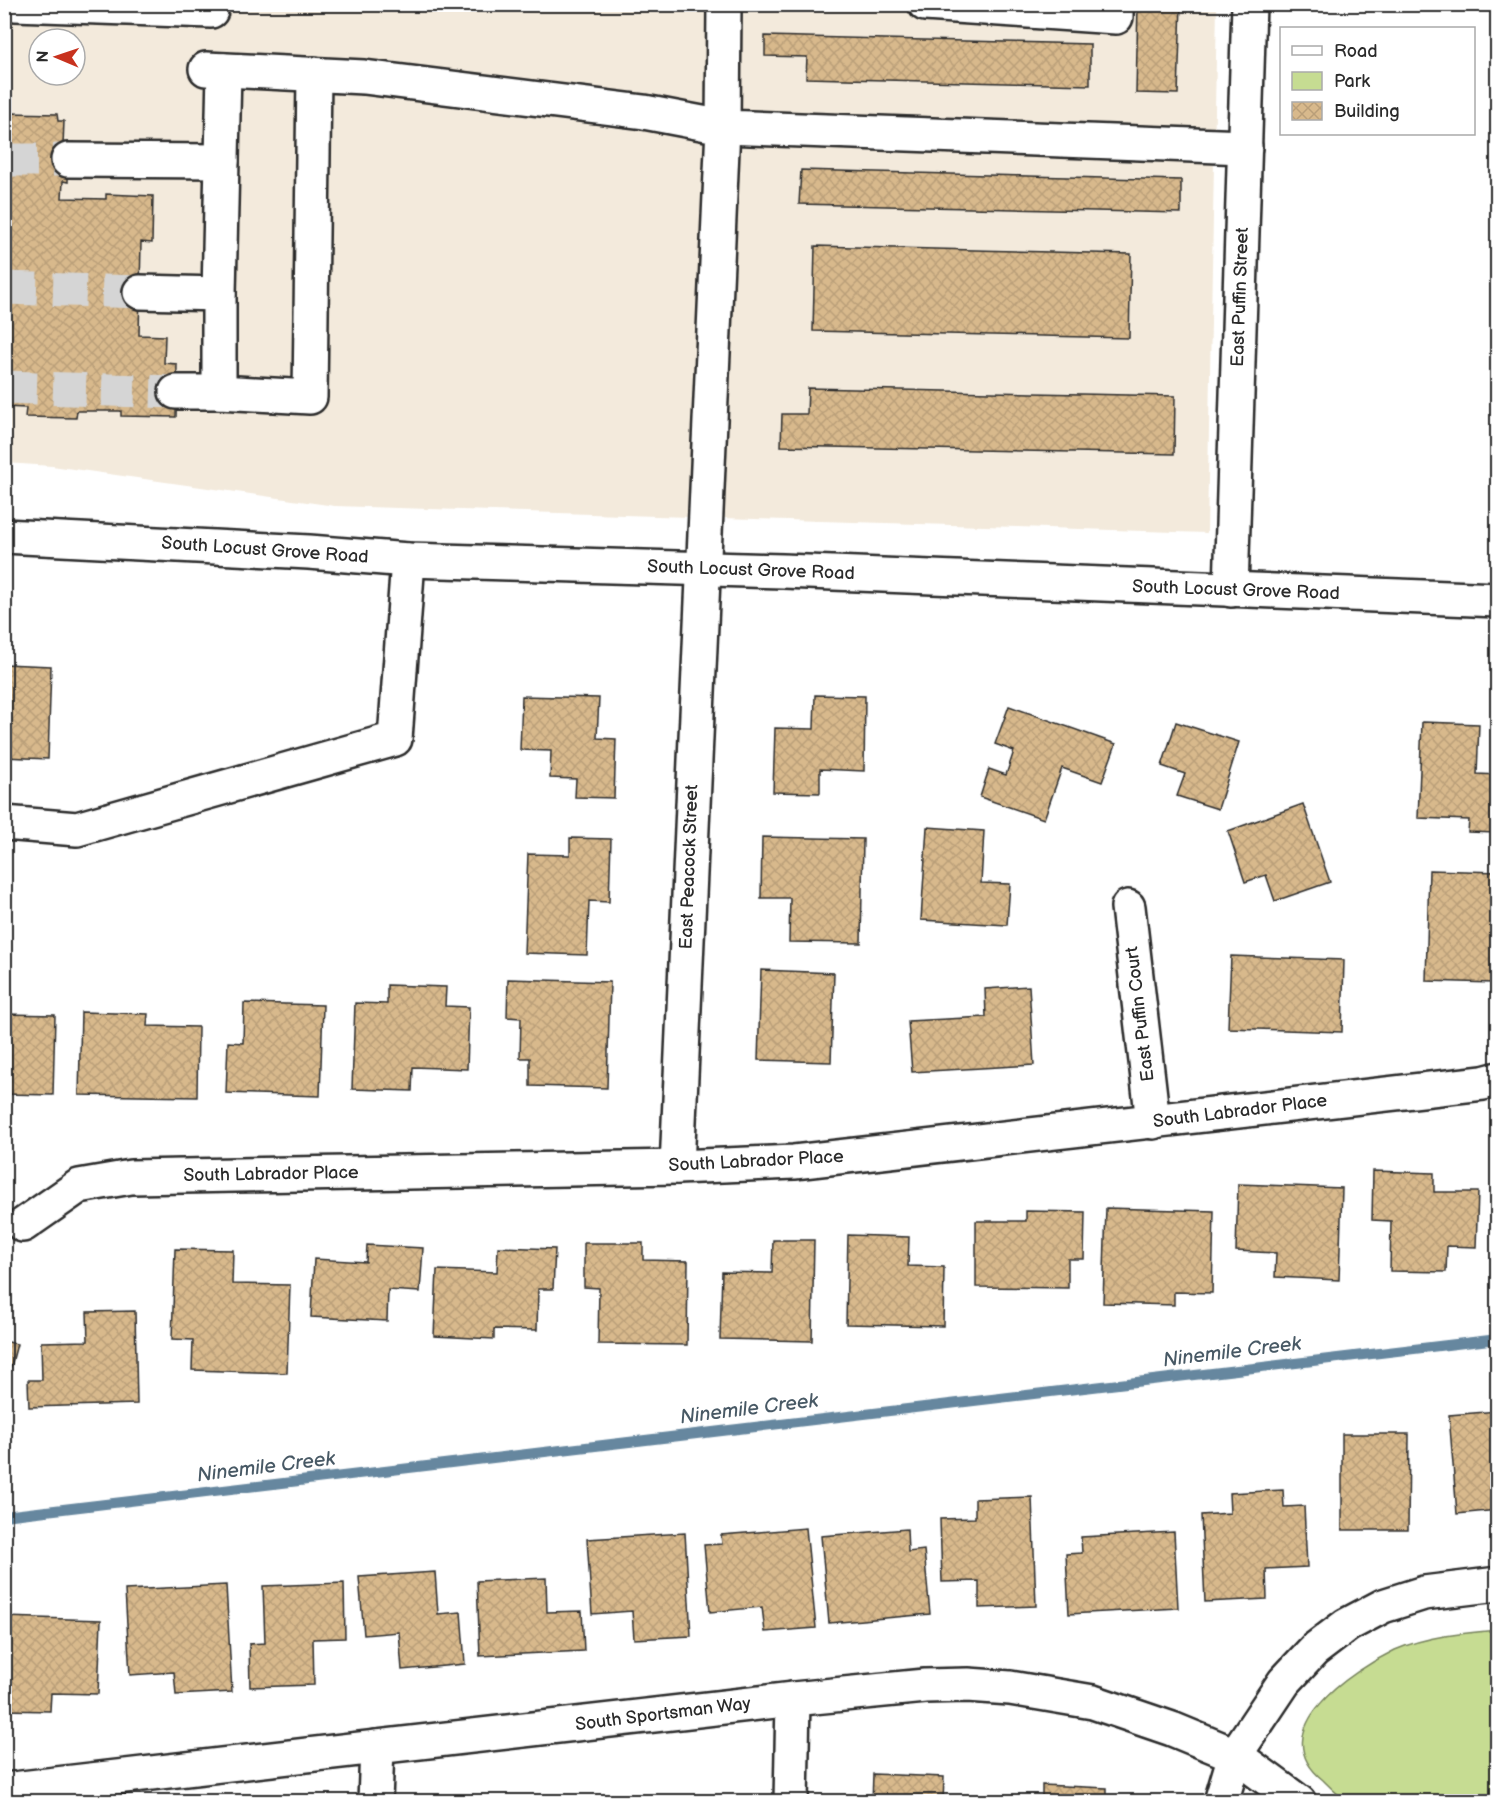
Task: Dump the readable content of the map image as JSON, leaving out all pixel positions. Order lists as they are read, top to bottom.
{
  "streets": {
    "street": [
      "East Puffin Street",
      "South Locust Grove Road",
      "East Peacock Street",
      "East Puffin Court",
      "South Labrador Place",
      "South Sportsman Way"
    ]
  },
  "crossings": [
    ["East Puffin Street", "South Locust Grove Road"],
    ["South Locust Grove Road", "East Peacock Street"],
    ["East Peacock Street", "South Labrador Place"],
    ["East Puffin Court", "South Labrador Place"]
  ],
  "water": ["Ninemile Creek"],
  "legend": ["Road", "Park", "Building"],
  "north": "left"
}
